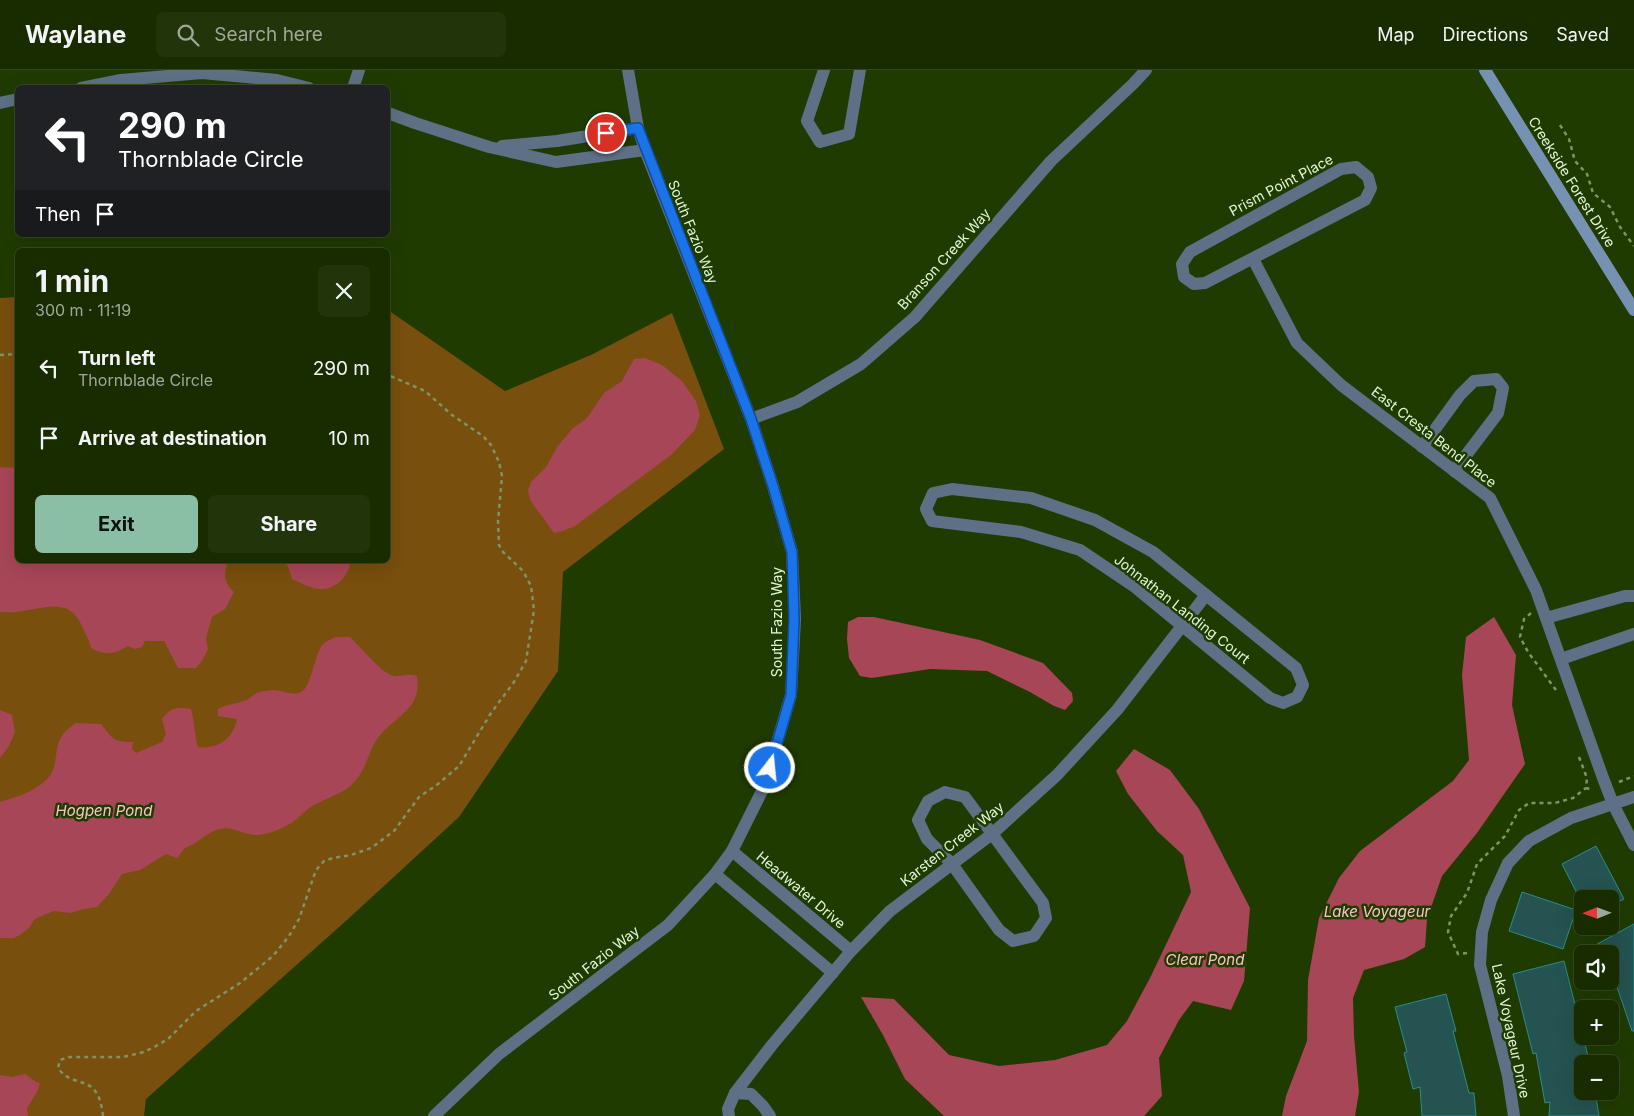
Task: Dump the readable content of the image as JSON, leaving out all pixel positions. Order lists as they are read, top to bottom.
{
  "streets": {
    "main road": ["Creekside Forest Drive"],
    "street": [
      "Prism Point Place",
      "South Fazio Way",
      "Branson Creek Way",
      "East Cresta Bend Place",
      "Johnathan Landing Court",
      "Karsten Creek Way",
      "Headwater Drive",
      "Lake Voyageur Drive"
    ]
  },
  "crossings": [
    ["Prism Point Place", "East Cresta Bend Place"],
    ["South Fazio Way", "Branson Creek Way"],
    ["South Fazio Way", "Headwater Drive"],
    ["East Cresta Bend Place", "Lake Voyageur Drive"],
    ["Johnathan Landing Court", "Karsten Creek Way"],
    ["Karsten Creek Way", "Headwater Drive"]
  ],
  "water": ["Hogpen Pond", "Lake Voyageur", "Clear Pond"],
  "north": "left",
  "page": {
    "header": "Waylane",
    "search": "Search here",
    "nav": ["Map", "Directions", "Saved"],
    "turn": ["290 m", "Thornblade Circle"],
    "then": "Then",
    "heading": ["1 min", "300 m · 11:19"],
    "list": [
      {
        "name": "Turn left",
        "note": "Thornblade Circle",
        "value": "290 m"
      },
      {
        "name": "Arrive at destination",
        "value": "10 m"
      }
    ],
    "buttons": ["Exit", "Share"],
    "map_buttons": ["+", "−"]
  }
}
